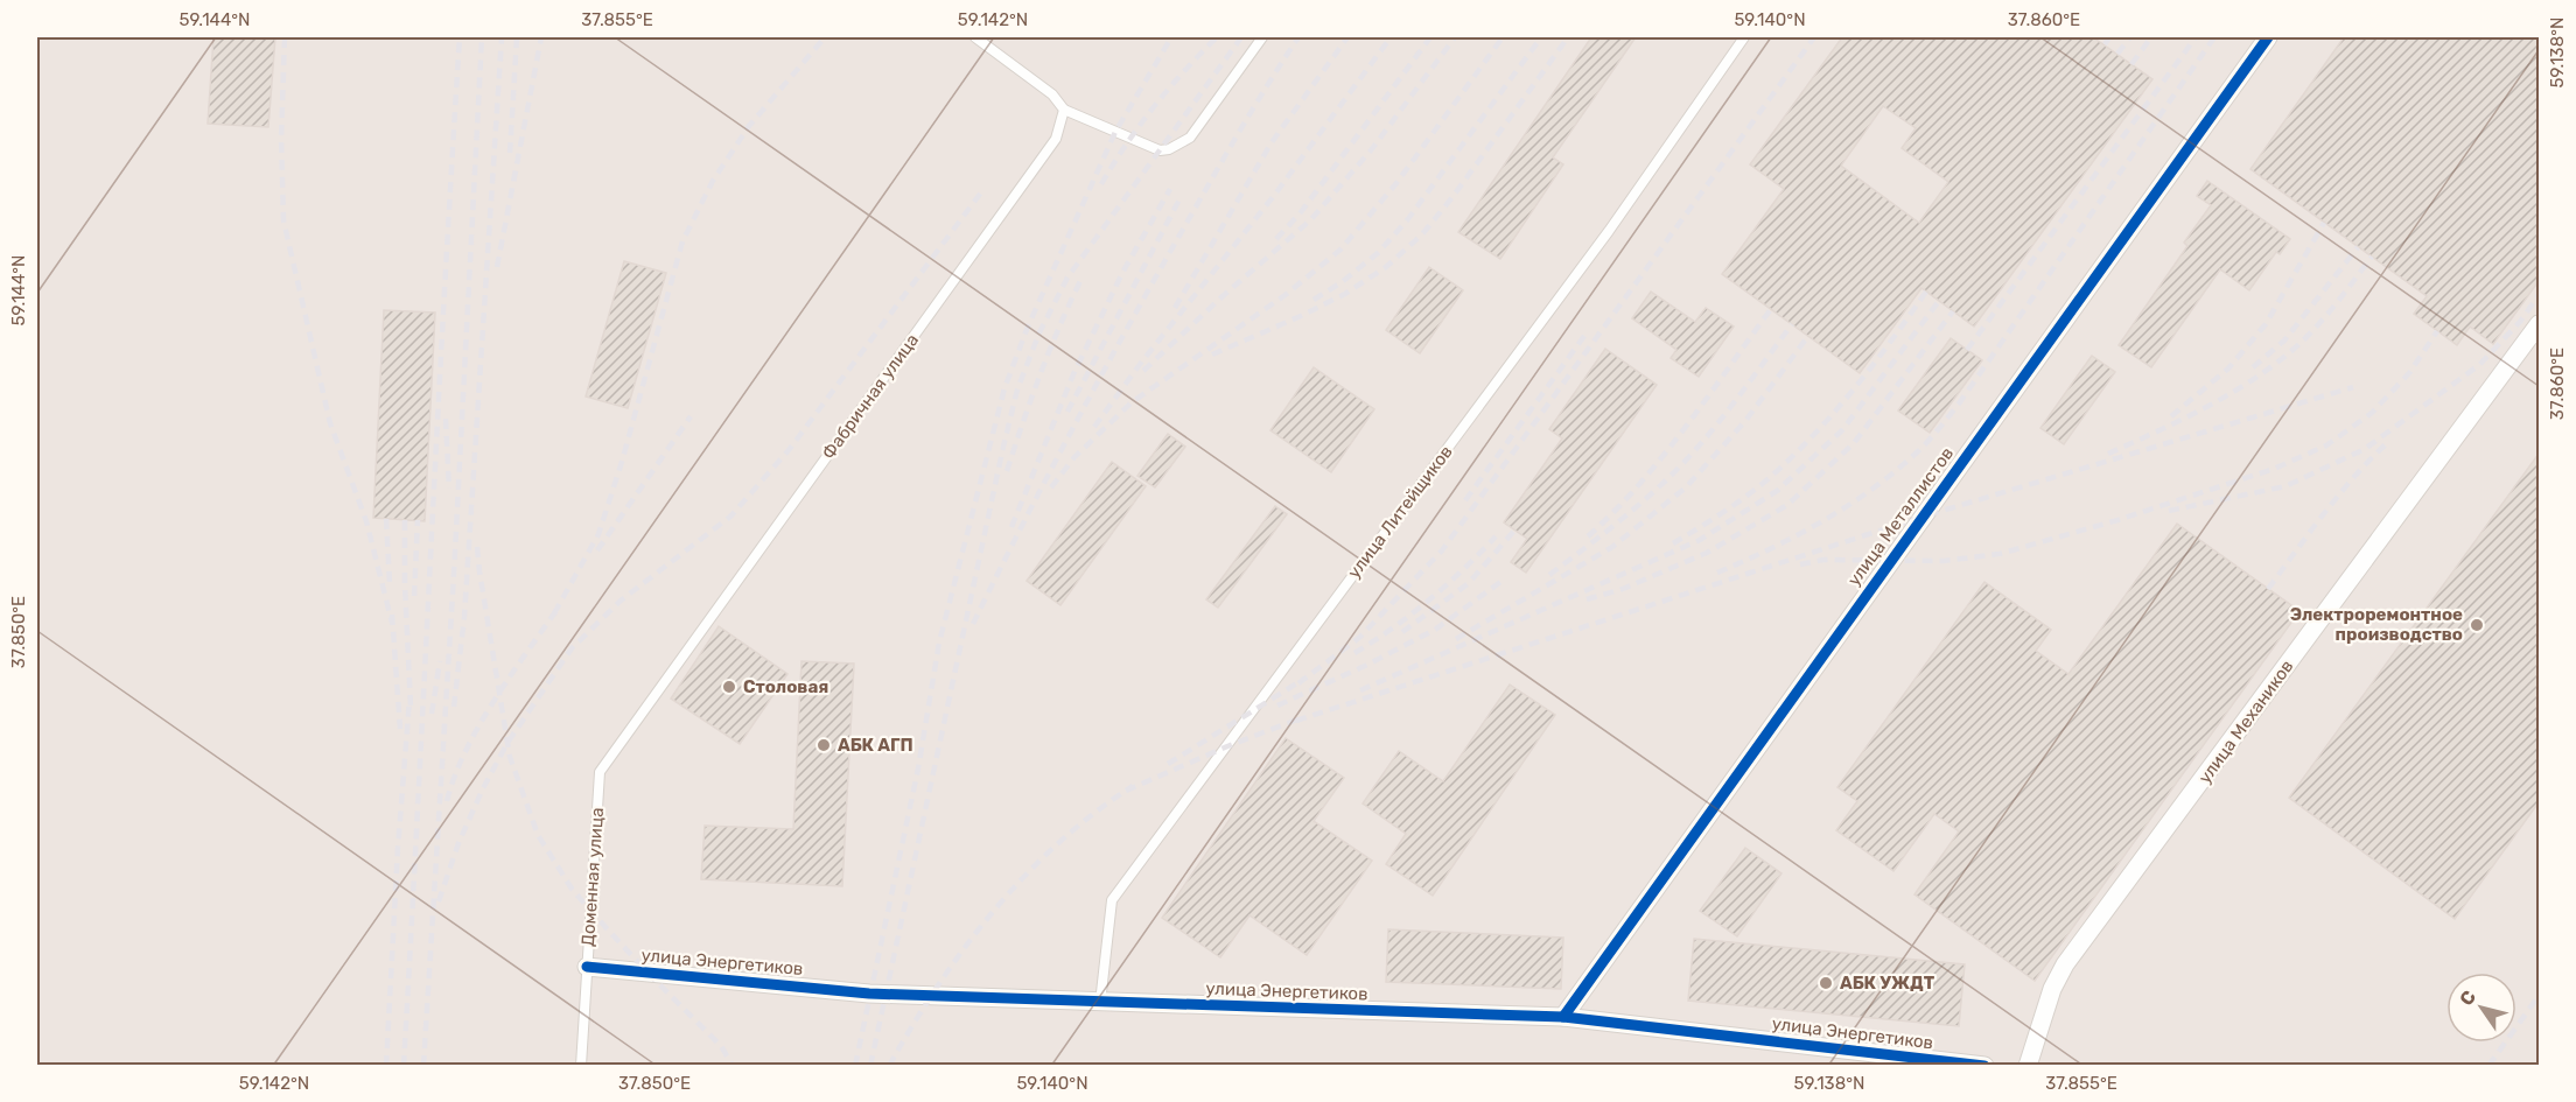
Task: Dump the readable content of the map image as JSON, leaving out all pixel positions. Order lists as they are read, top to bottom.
{
  "streets": {
    "street": ["улица Металлистов", "улица Механиков", "улица Энергетиков"],
    "lane": ["Фабричная улица", "улица Литейщиков", "Доменная улица"]
  },
  "crossings": [
    ["Фабричная улица", "Доменная улица"],
    ["улица Литейщиков", "улица Энергетиков"],
    ["улица Металлистов", "улица Энергетиков"],
    ["Доменная улица", "улица Энергетиков"]
  ],
  "places": [
    "Электроремонтное производство",
    "Столовая",
    "АБК АГП",
    "АБК УЖДТ"
  ],
  "north": "top left",
  "coordinates": [
    "59.144°N",
    "37.855°E",
    "59.142°N",
    "59.140°N",
    "37.860°E",
    "59.138°N",
    "37.850°E"
  ]
}
